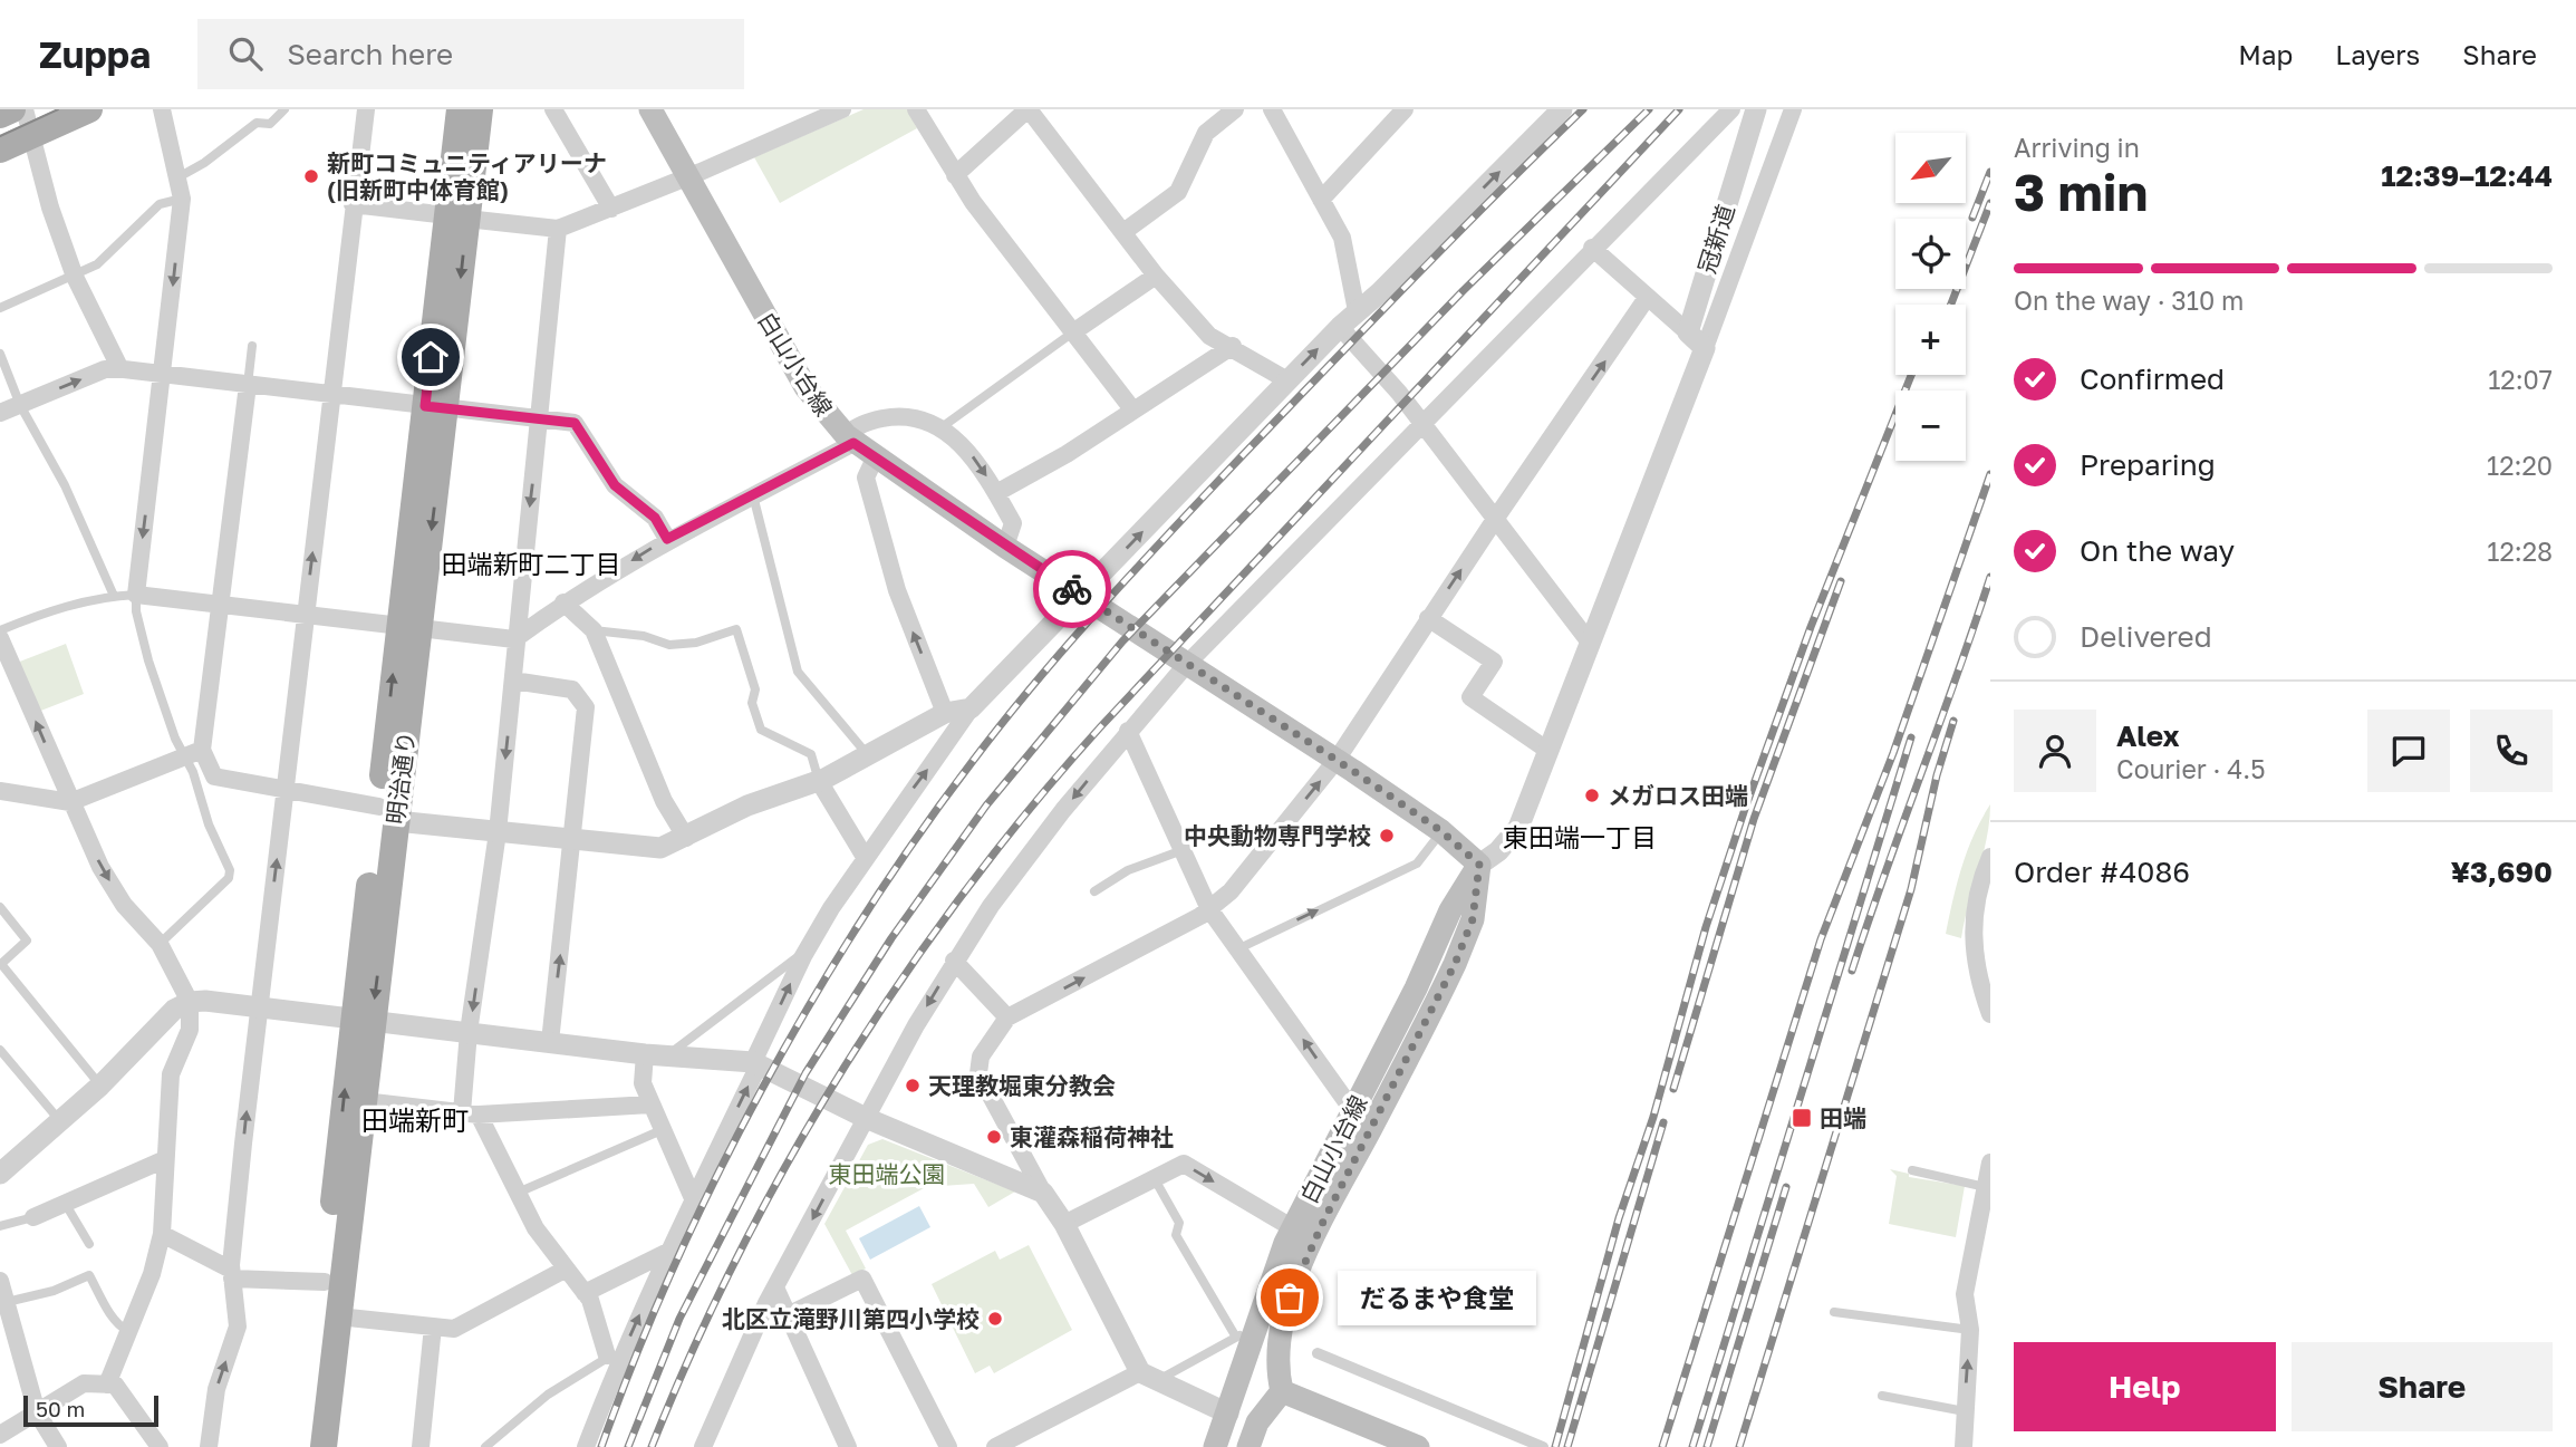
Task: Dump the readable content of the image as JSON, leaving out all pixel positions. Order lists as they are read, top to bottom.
{
  "streets": {
    "main road": ["白山小台線", "明治通り"],
    "street": ["冠新道"]
  },
  "districts": ["田端新町二丁目", "東田端一丁目", "田端新町"],
  "parks": ["東田端公園"],
  "places": {
    "other": [
      "新町コミュニティアリーナ (旧新町中体育館)",
      "メガロス田端",
      "中央動物専門学校",
      "天理教堀東分教会",
      "東灌森稲荷神社",
      "だるまや食堂",
      "北区立滝野川第四小学校"
    ],
    "transit": ["田端"]
  },
  "scale_bar": "50 m",
  "north": "bottom left",
  "page": {
    "header": "Zuppa",
    "search": "Search here",
    "nav": ["Map", "Layers", "Share"],
    "heading": ["3 min", "Arriving in", "12:39–12:44"],
    "panel": [
      "Alex",
      "Courier · 4.5",
      "Order #4086",
      "¥3,690"
    ],
    "map_buttons": ["+", "−"],
    "bar": "On the way · 310 m",
    "list": [
      ["Confirmed", "12:07"],
      ["Preparing", "12:20"],
      ["On the way", "12:28"],
      "Delivered"
    ],
    "bubble": "だるまや食堂",
    "buttons": ["Help", "Share"],
    "scale": "50 m"
  }
}
